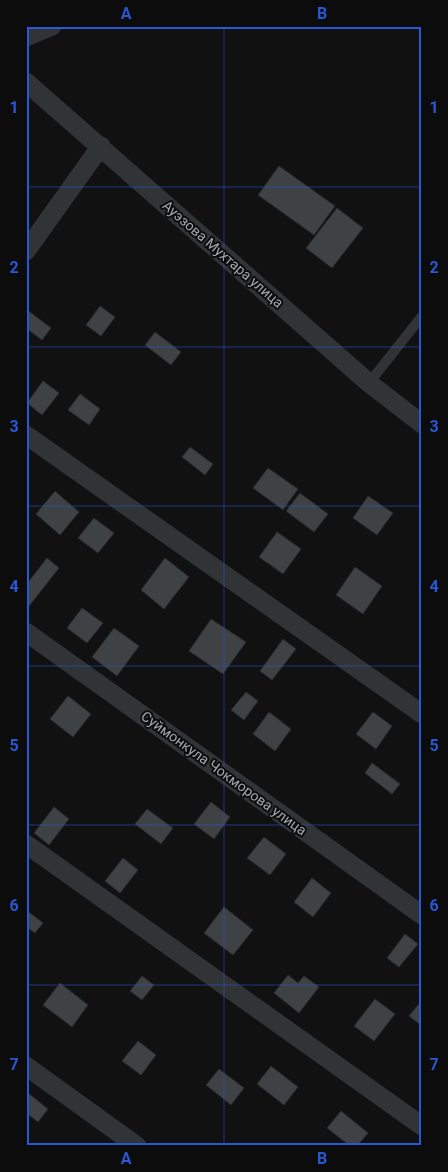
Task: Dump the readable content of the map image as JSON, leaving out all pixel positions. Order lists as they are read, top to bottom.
{
  "streets": {
    "street": ["Ауэзова Мухтара улица", "Суймонкула Чокморова улица"]
  },
  "grid": {
    "columns": ["A", "B"],
    "rows": [
      "1",
      "2",
      "3",
      "4",
      "5",
      "6",
      "7"
    ]
  }
}
